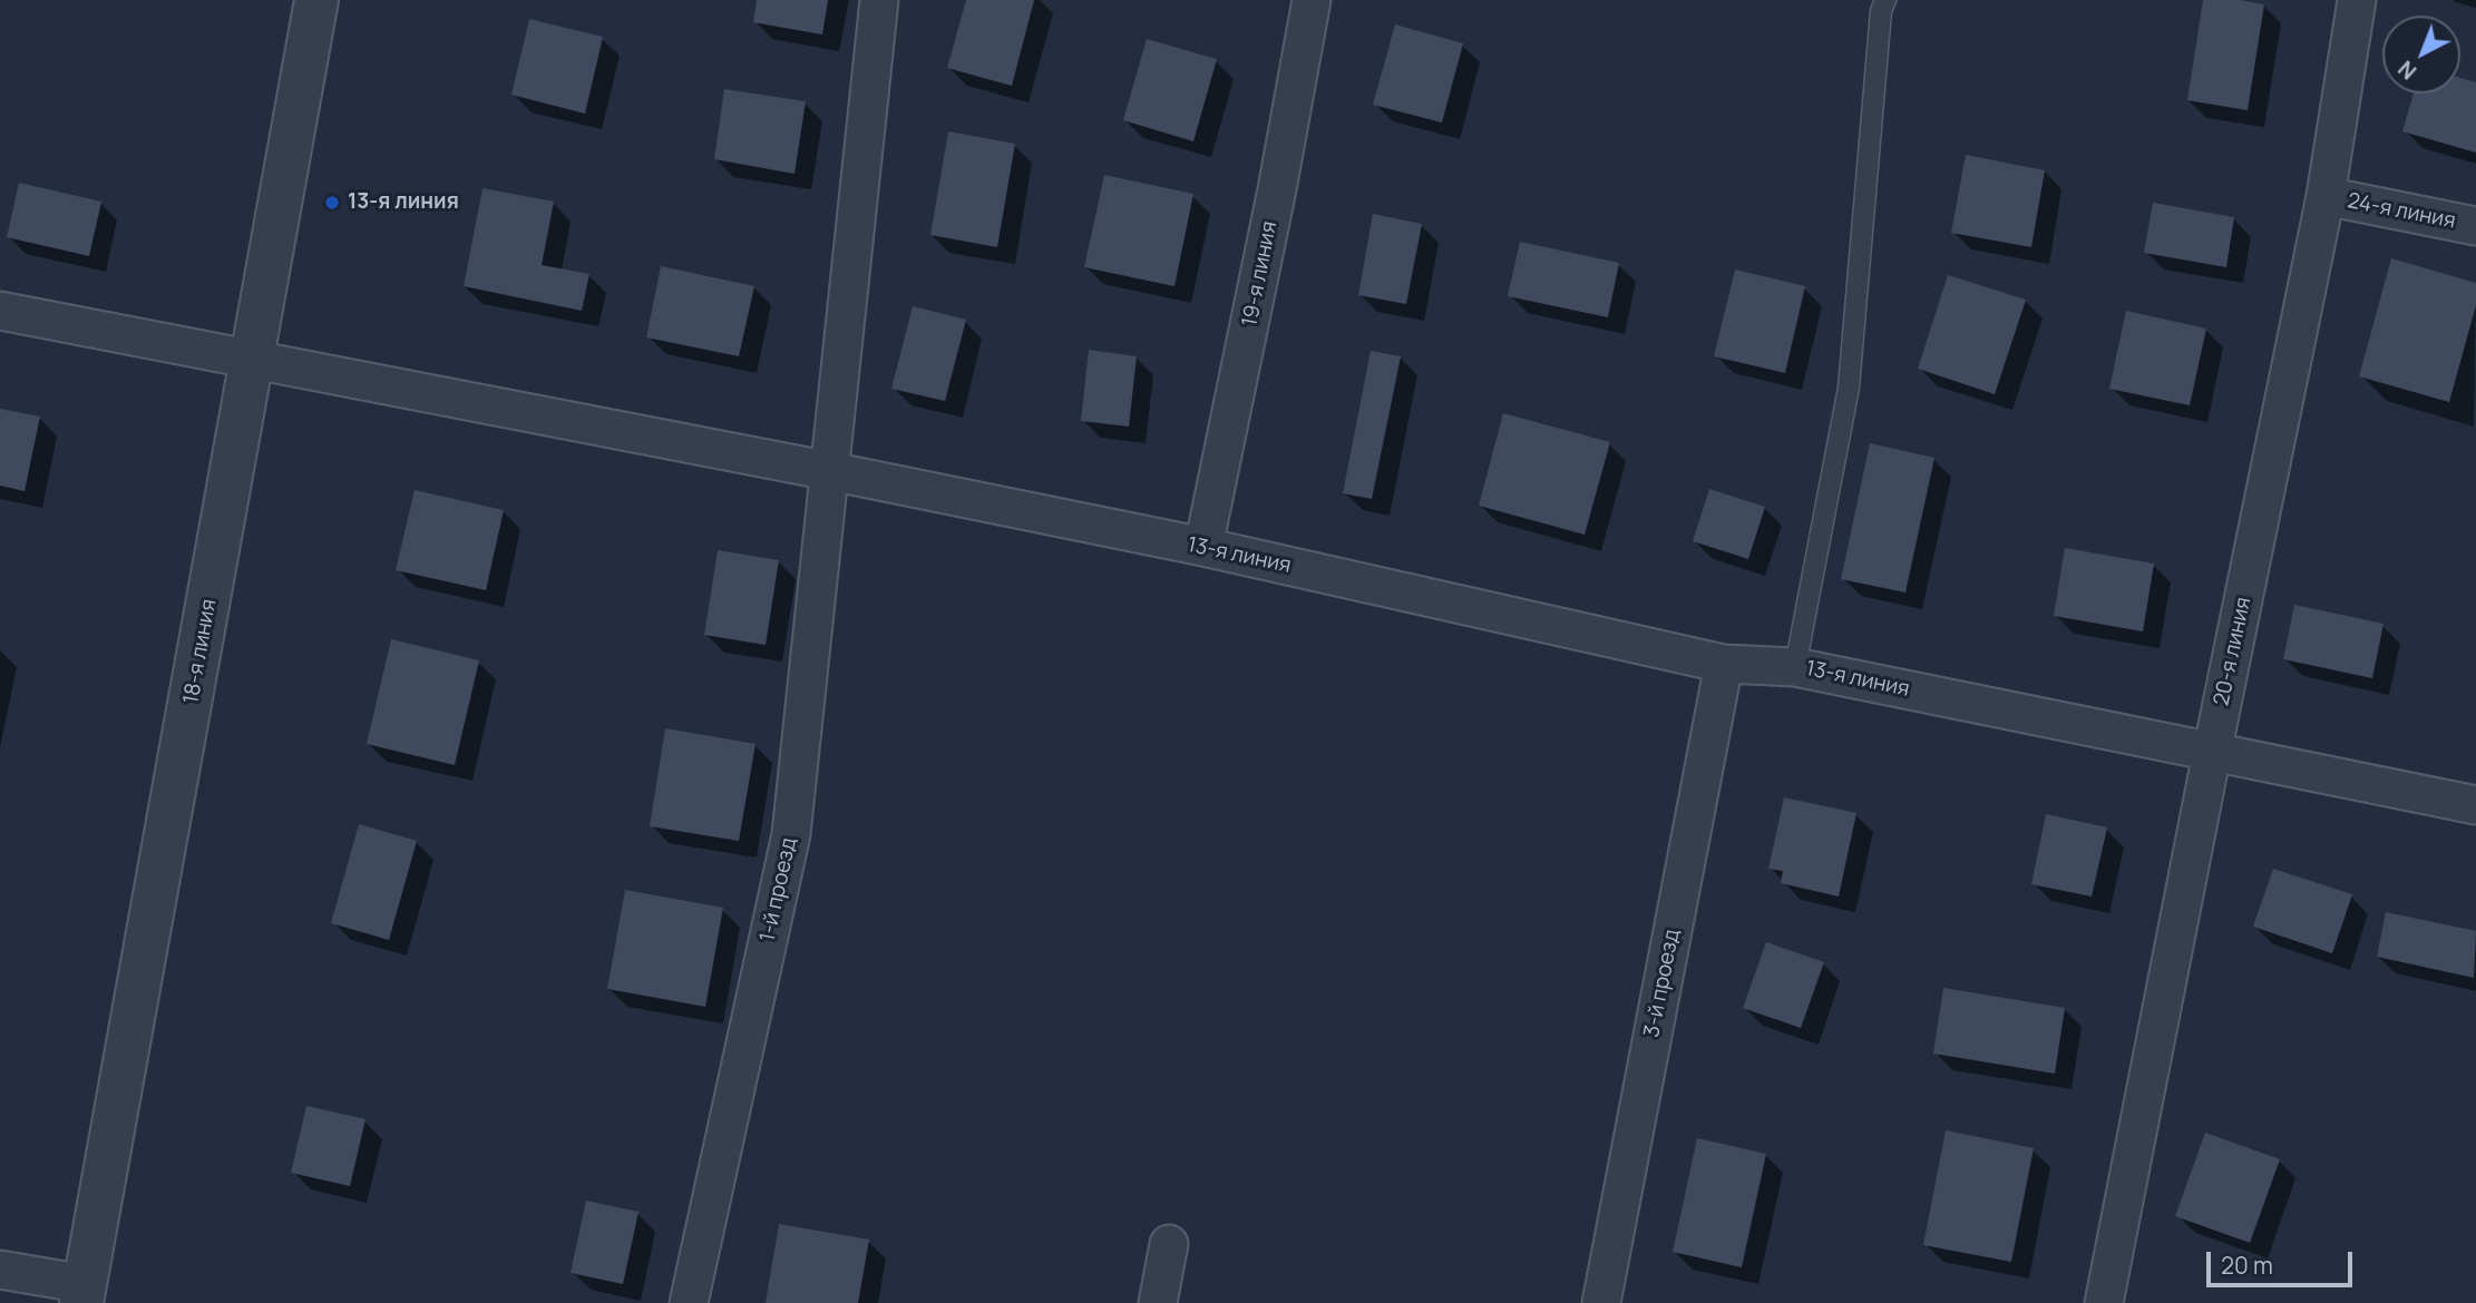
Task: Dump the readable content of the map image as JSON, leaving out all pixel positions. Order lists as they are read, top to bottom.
{
  "streets": {
    "street": [
      "24-я линия",
      "19-я линия",
      "13-я линия",
      "18-я линия",
      "20-я линия",
      "1-й проезд",
      "3-й проезд"
    ]
  },
  "crossings": [
    ["24-я линия", "20-я линия"],
    ["19-я линия", "13-я линия"],
    ["13-я линия", "18-я линия"],
    ["13-я линия", "20-я линия"],
    ["13-я линия", "1-й проезд"],
    ["13-я линия", "3-й проезд"]
  ],
  "places": ["13-я линия"],
  "scale_bar": "20 m",
  "north": "bottom left"
}
